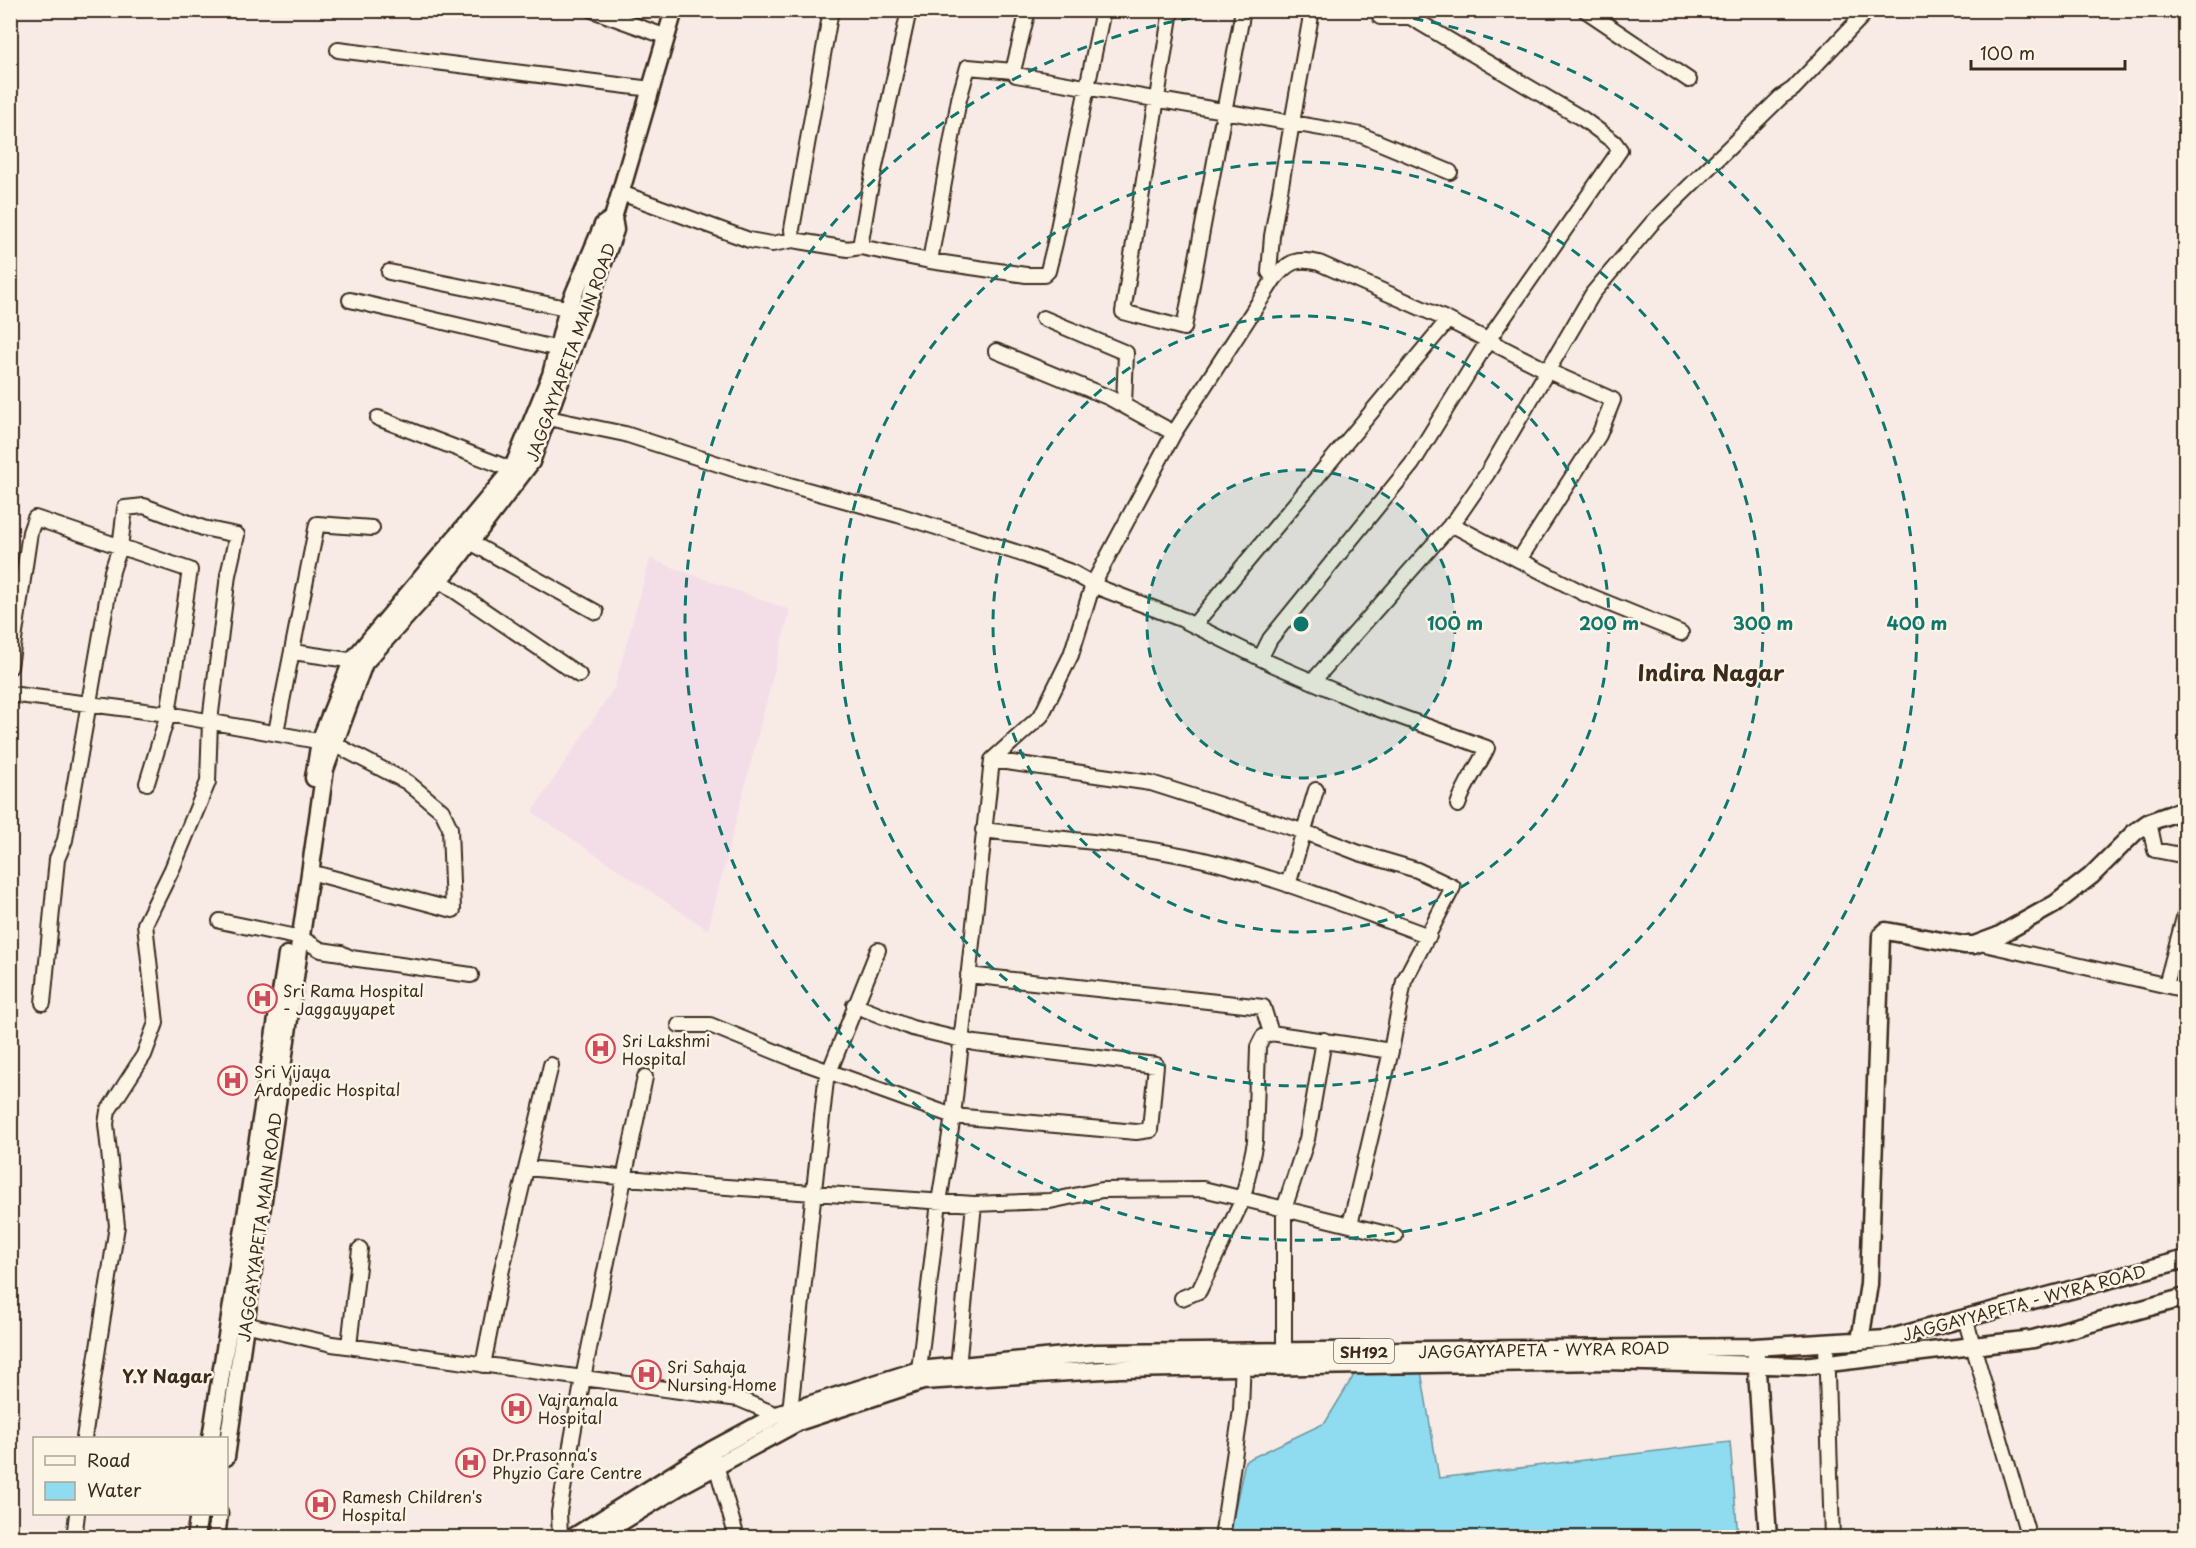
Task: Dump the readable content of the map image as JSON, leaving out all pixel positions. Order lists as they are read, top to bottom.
{
  "streets": {
    "main road": ["JAGGAYYAPETA MAIN ROAD", "JAGGAYYAPETA - WYRA ROAD", "SH192"]
  },
  "crossings": [
    ["JAGGAYYAPETA - WYRA ROAD", "SH192"]
  ],
  "districts": ["Indira Nagar", "Y.Y Nagar"],
  "places": {
    "hospital": [
      "Sri Rama Hospital - Jaggayyapet",
      "Sri Lakshmi Hospital",
      "Sri Vijaya Ardopedic Hospital",
      "Sri Sahaja Nursing Home",
      "Vajramala Hospital",
      "Dr.Prasonna's Phyzio Care Centre",
      "Ramesh Children's Hospital"
    ]
  },
  "legend": ["Road", "Water"],
  "scale_bar": "100 m",
  "rings": [
    "100 m",
    "200 m",
    "300 m",
    "400 m"
  ]
}
